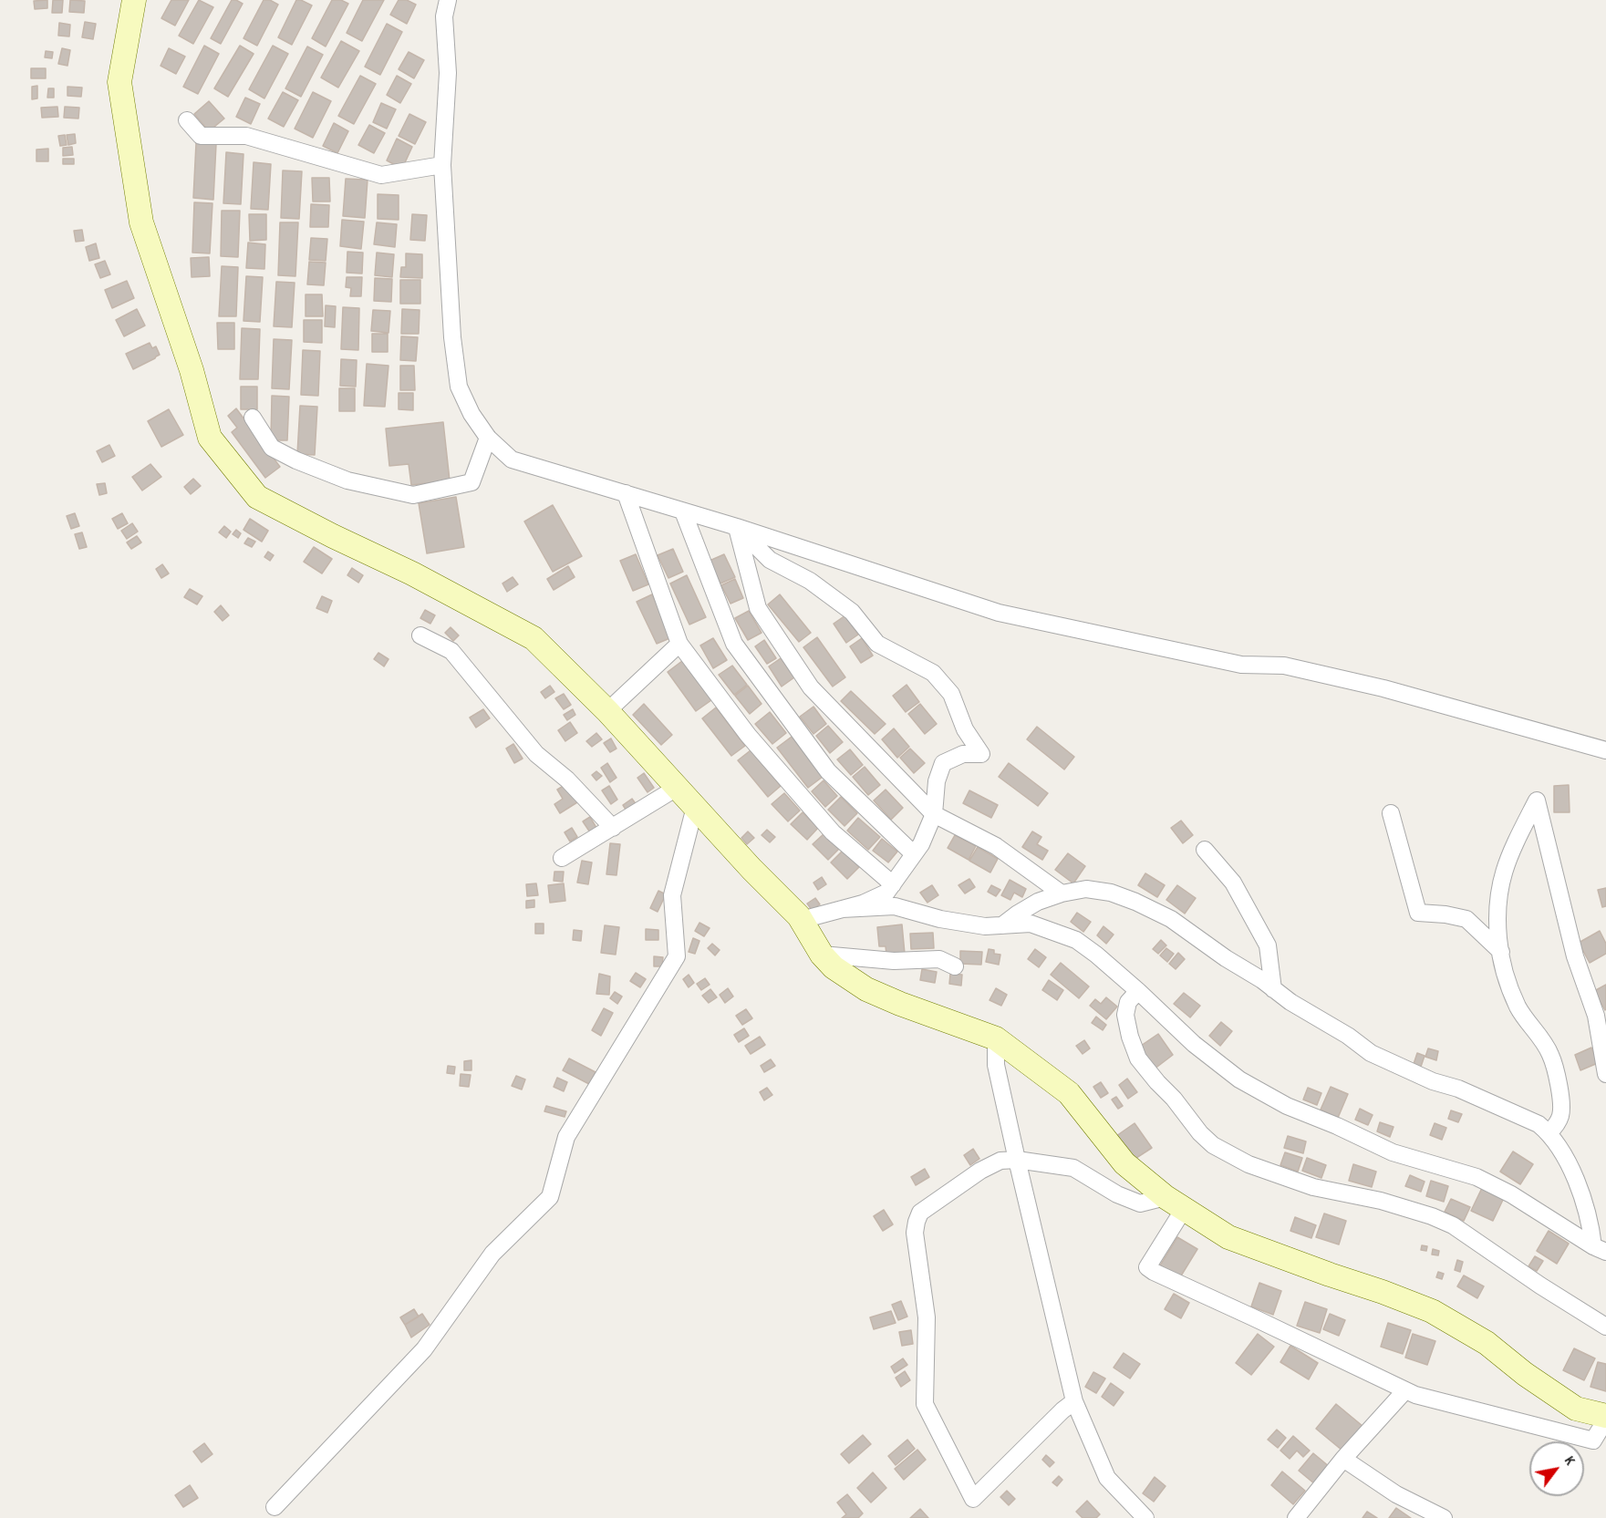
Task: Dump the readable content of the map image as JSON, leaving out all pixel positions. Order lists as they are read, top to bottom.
{
  "north": "top right"
}
